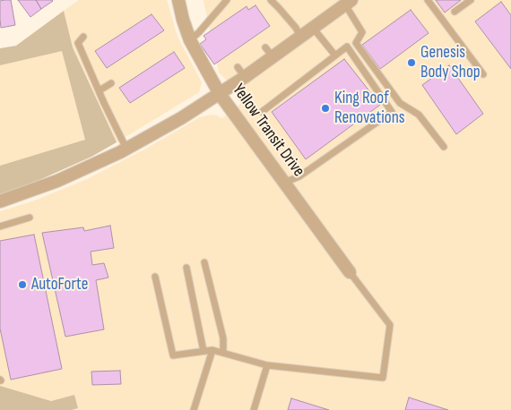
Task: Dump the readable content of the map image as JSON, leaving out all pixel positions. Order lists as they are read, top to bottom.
{
  "streets": {
    "street": ["Yellow Transit Drive"]
  },
  "places": ["Genesis Body Shop", "King Roof Renovations", "AutoForte"]
}
